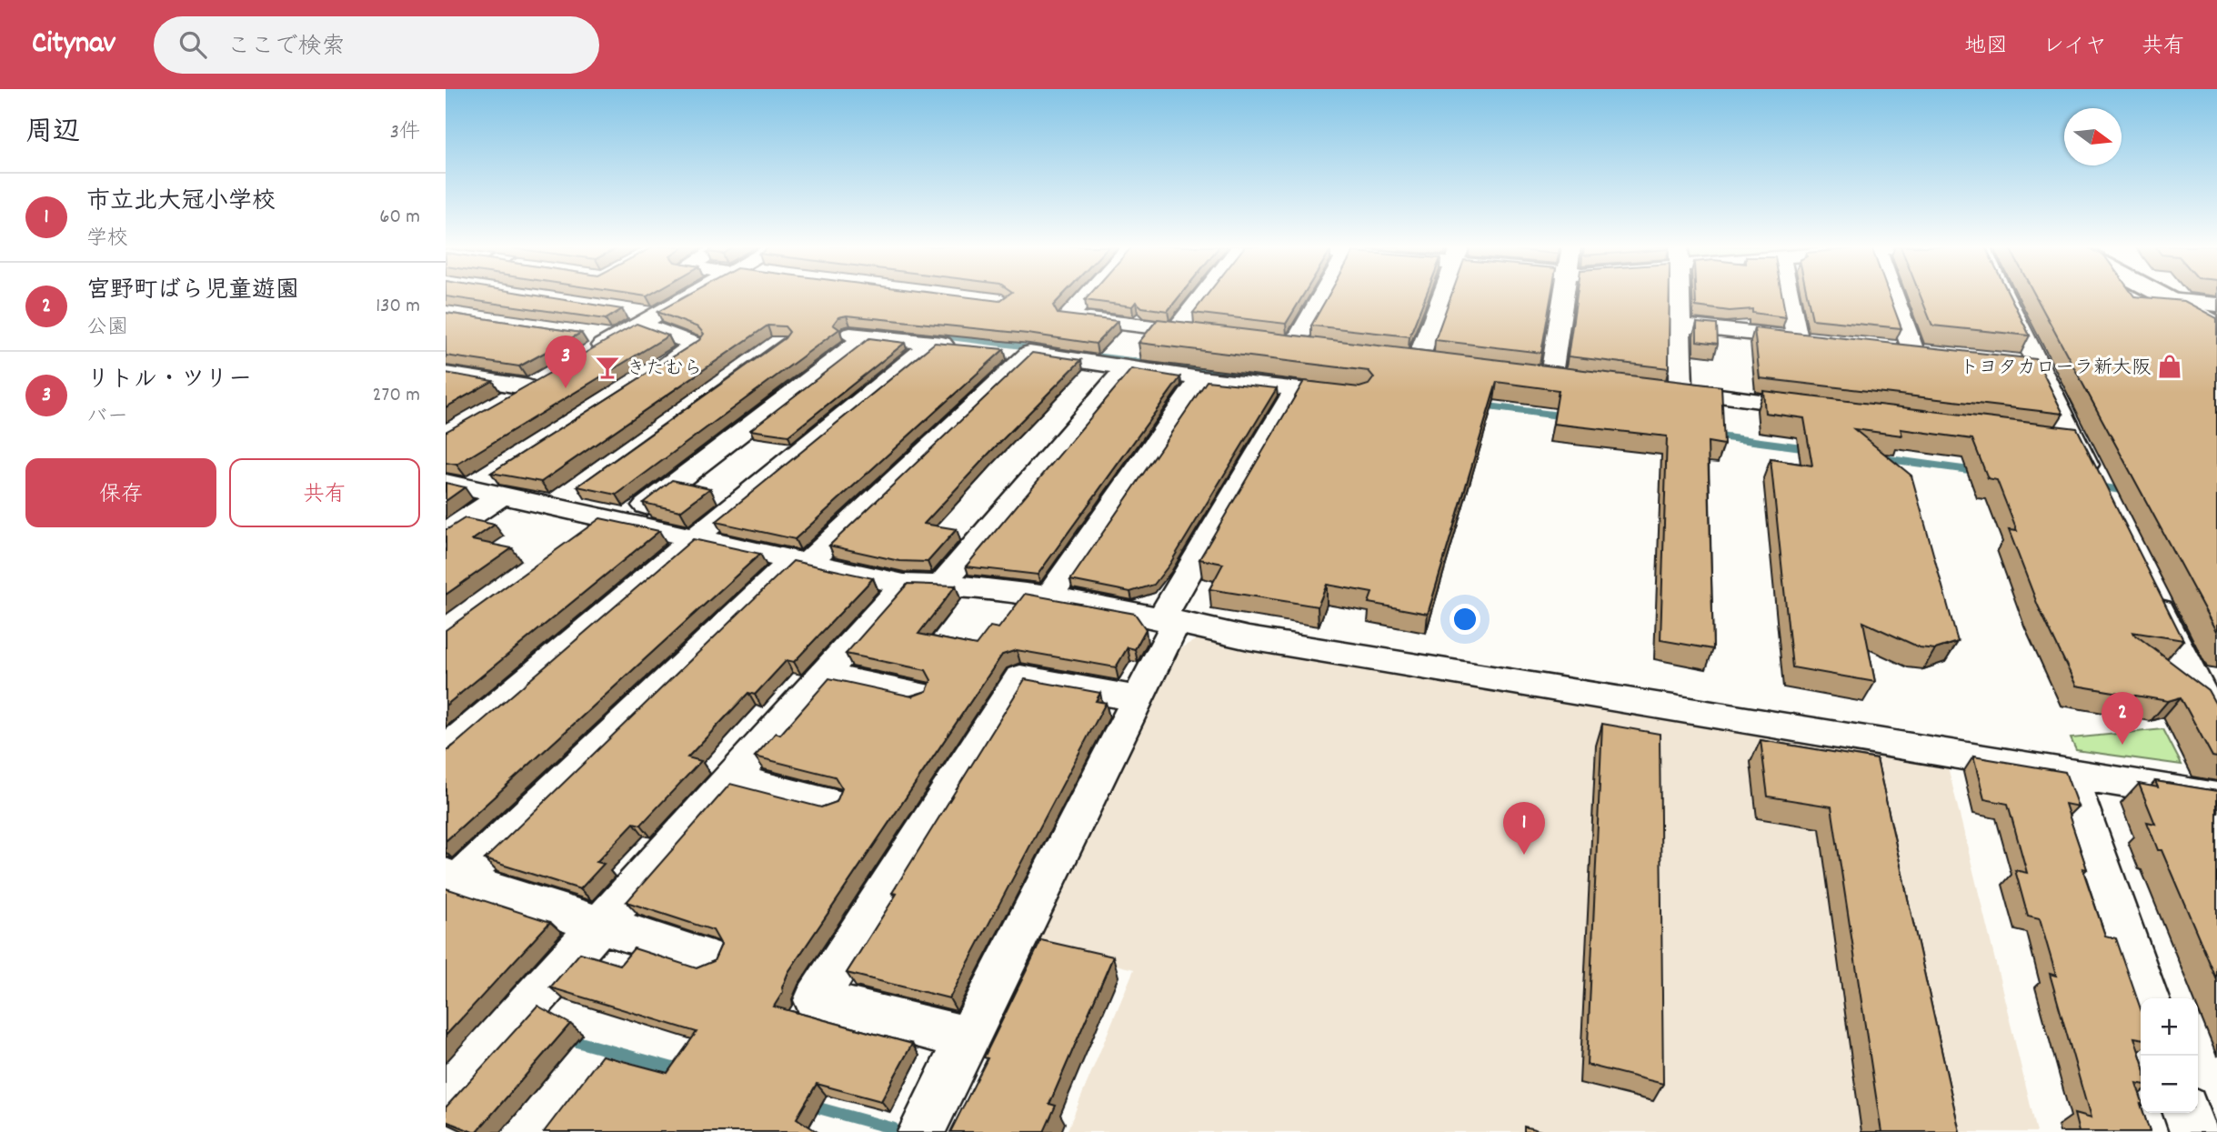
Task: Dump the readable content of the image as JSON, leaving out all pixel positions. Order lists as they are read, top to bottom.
{
  "places": {
    "shop": ["トヨタカローラ新大阪"],
    "bar": ["きたむら"]
  },
  "north": "right",
  "page": {
    "header": "Citynav",
    "search": "ここで検索",
    "nav": ["地図", "レイヤ", "共有"],
    "heading": ["周辺", "3件"],
    "list": [
      {
        "mark": "1",
        "name": "市立北大冠小学校",
        "note": "学校",
        "value": "60 m"
      },
      {
        "mark": "2",
        "name": "宮野町ばら児童遊園",
        "note": "公園",
        "value": "130 m"
      },
      {
        "mark": "3",
        "name": "リトル・ツリー",
        "note": "バー",
        "value": "270 m"
      }
    ],
    "pins": ["3", "2", "1"],
    "buttons": ["保存", "共有"],
    "map_buttons": ["+", "−"]
  }
}
